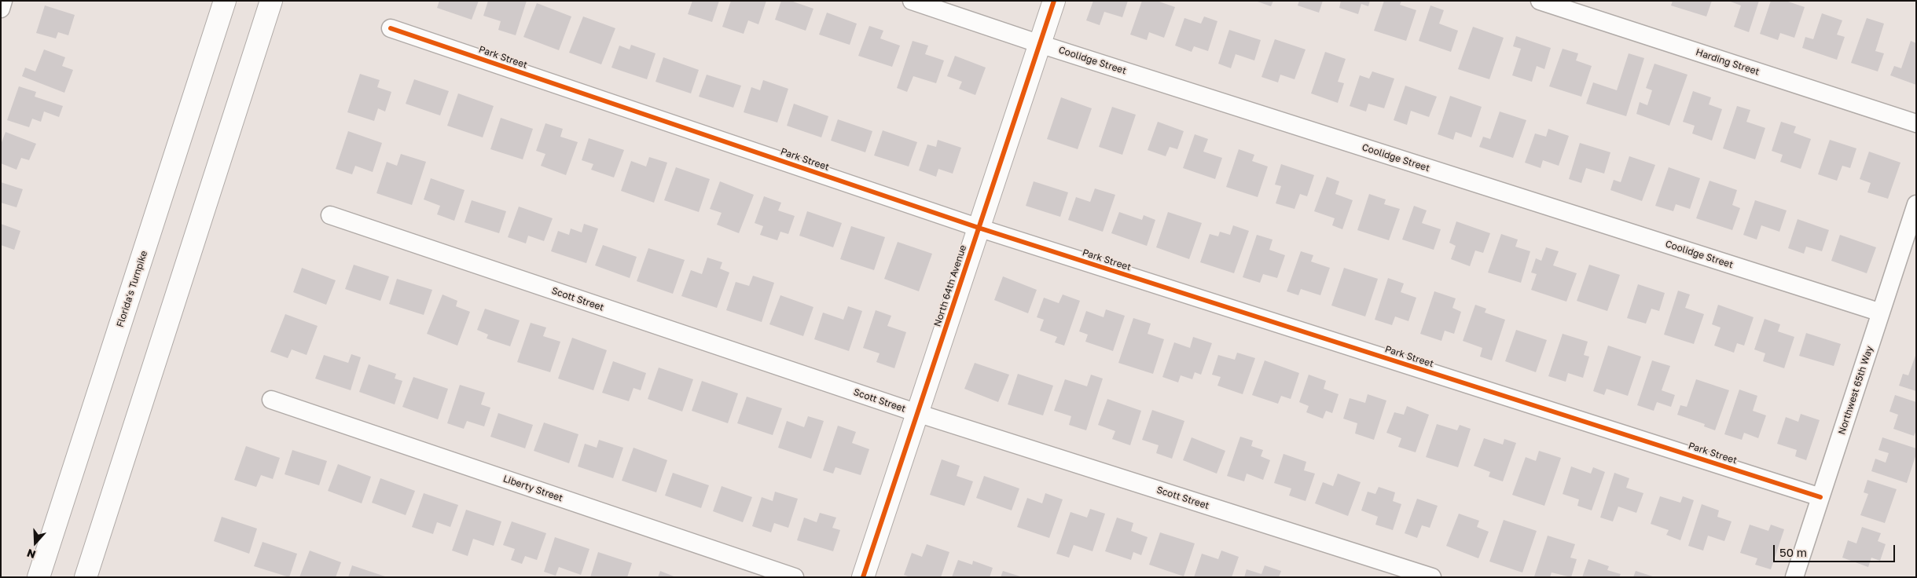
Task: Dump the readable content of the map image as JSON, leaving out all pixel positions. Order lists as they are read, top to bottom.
{
  "streets": {
    "main road": ["North 64th Avenue", "Florida's Turnpike"],
    "street": [
      "Park Street",
      "Coolidge Street",
      "Harding Street",
      "Scott Street",
      "Northwest 65th Way",
      "Liberty Street"
    ]
  },
  "crossings": [
    ["Park Street", "North 64th Avenue"],
    ["Park Street", "Northwest 65th Way"],
    ["Coolidge Street", "North 64th Avenue"],
    ["Coolidge Street", "Northwest 65th Way"],
    ["North 64th Avenue", "Scott Street"]
  ],
  "scale_bar": "50 m",
  "north": "bottom"
}
